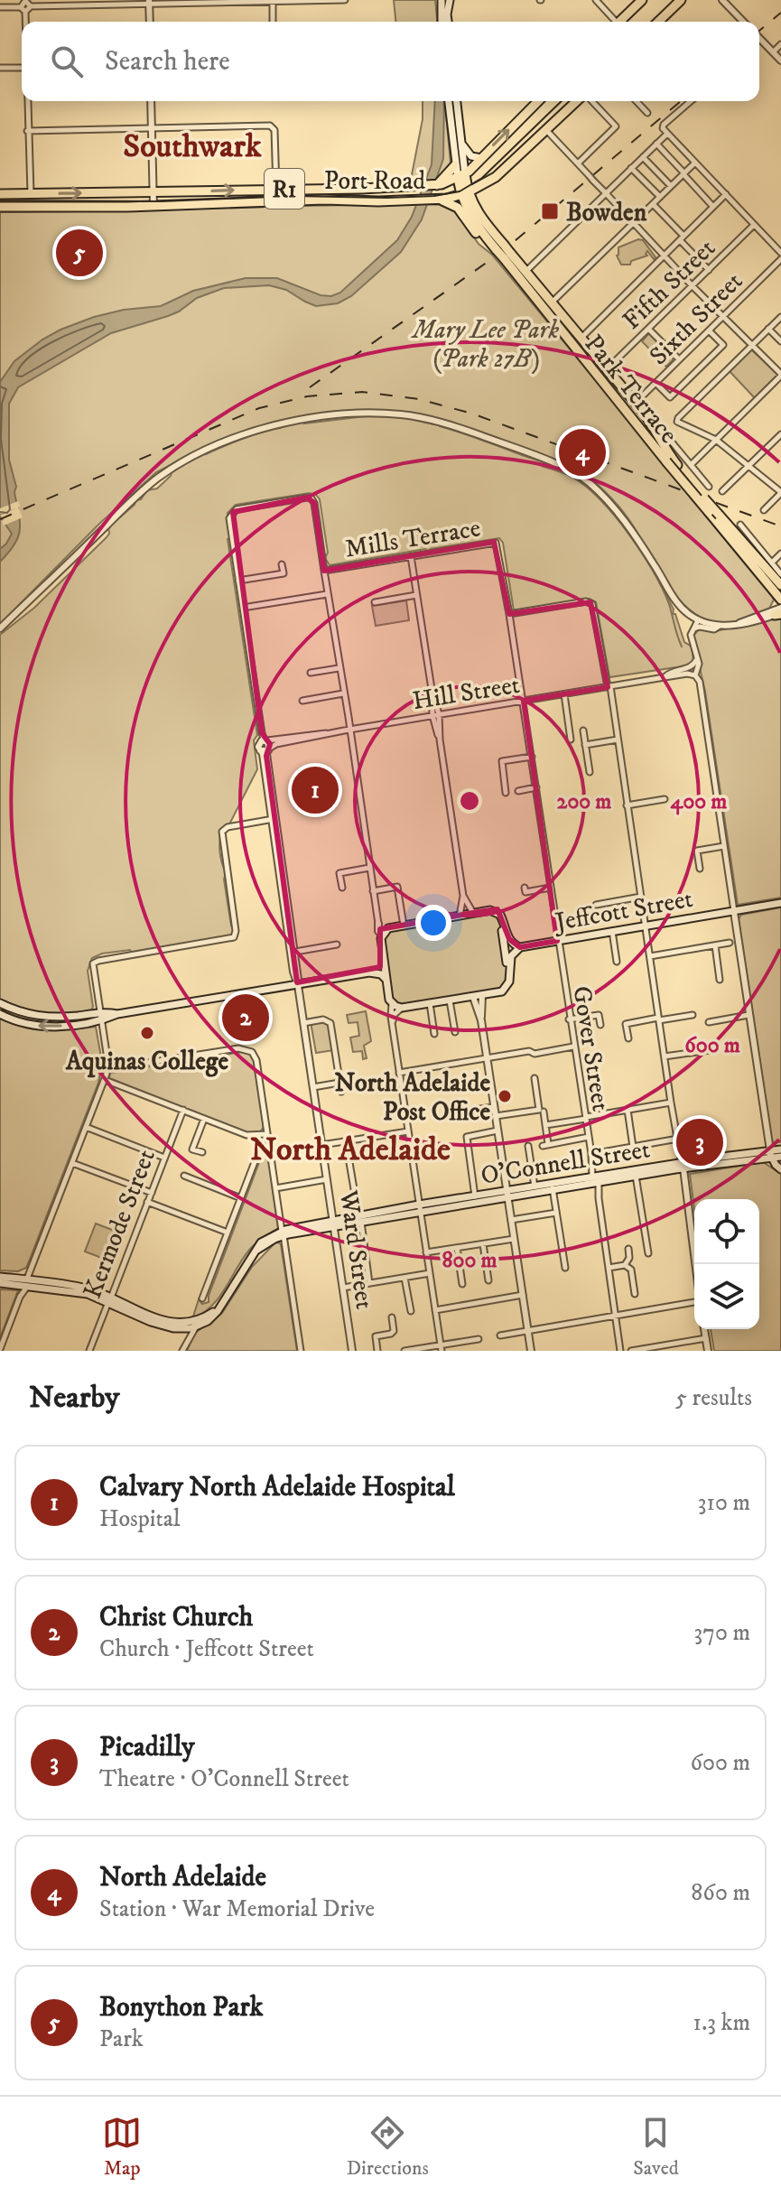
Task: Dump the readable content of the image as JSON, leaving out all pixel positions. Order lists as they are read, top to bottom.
{
  "streets": {
    "highway": ["Port Road", "R1", "Park Terrace"],
    "main road": ["Jeffcott Street", "O'Connell Street"],
    "street": [
      "Fifth Street",
      "Sixth Street",
      "Mills Terrace",
      "Hill Street",
      "Gover Street",
      "Kermode Street",
      "Ward Street"
    ]
  },
  "crossings": [
    ["Port Road", "Park Terrace"],
    ["Fifth Street", "Park Terrace"],
    ["Sixth Street", "Park Terrace"],
    ["Mills Terrace", "Gover Street"],
    ["Hill Street", "Gover Street"],
    ["Jeffcott Street", "Gover Street"],
    ["Gover Street", "O'Connell Street"],
    ["O'Connell Street", "Ward Street"]
  ],
  "districts": ["Southwark", "North Adelaide"],
  "parks": ["Mary Lee Park (Park 27B)"],
  "places": {
    "transit": ["Bowden"],
    "other": ["Aquinas College", "North Adelaide Post Office"]
  },
  "page": {
    "search": "Search here",
    "pins": [
      "5",
      "4",
      "1",
      "2",
      "3"
    ],
    "heading": ["Nearby", "5 results"],
    "list": [
      {
        "mark": "1",
        "name": "Calvary North Adelaide Hospital",
        "note": "Hospital",
        "value": "310 m"
      },
      {
        "mark": "2",
        "name": "Christ Church",
        "note": "Church · Jeffcott Street",
        "value": "370 m"
      },
      {
        "mark": "3",
        "name": "Picadilly",
        "note": "Theatre · O'Connell Street",
        "value": "600 m"
      },
      {
        "mark": "4",
        "name": "North Adelaide",
        "note": "Station · War Memorial Drive",
        "value": "860 m"
      },
      {
        "mark": "5",
        "name": "Bonython Park",
        "note": "Park",
        "value": "1.3 km"
      }
    ],
    "nav": ["Map", "Directions", "Saved"]
  },
  "rings": [
    "200 m",
    "400 m",
    "600 m",
    "800 m"
  ]
}
